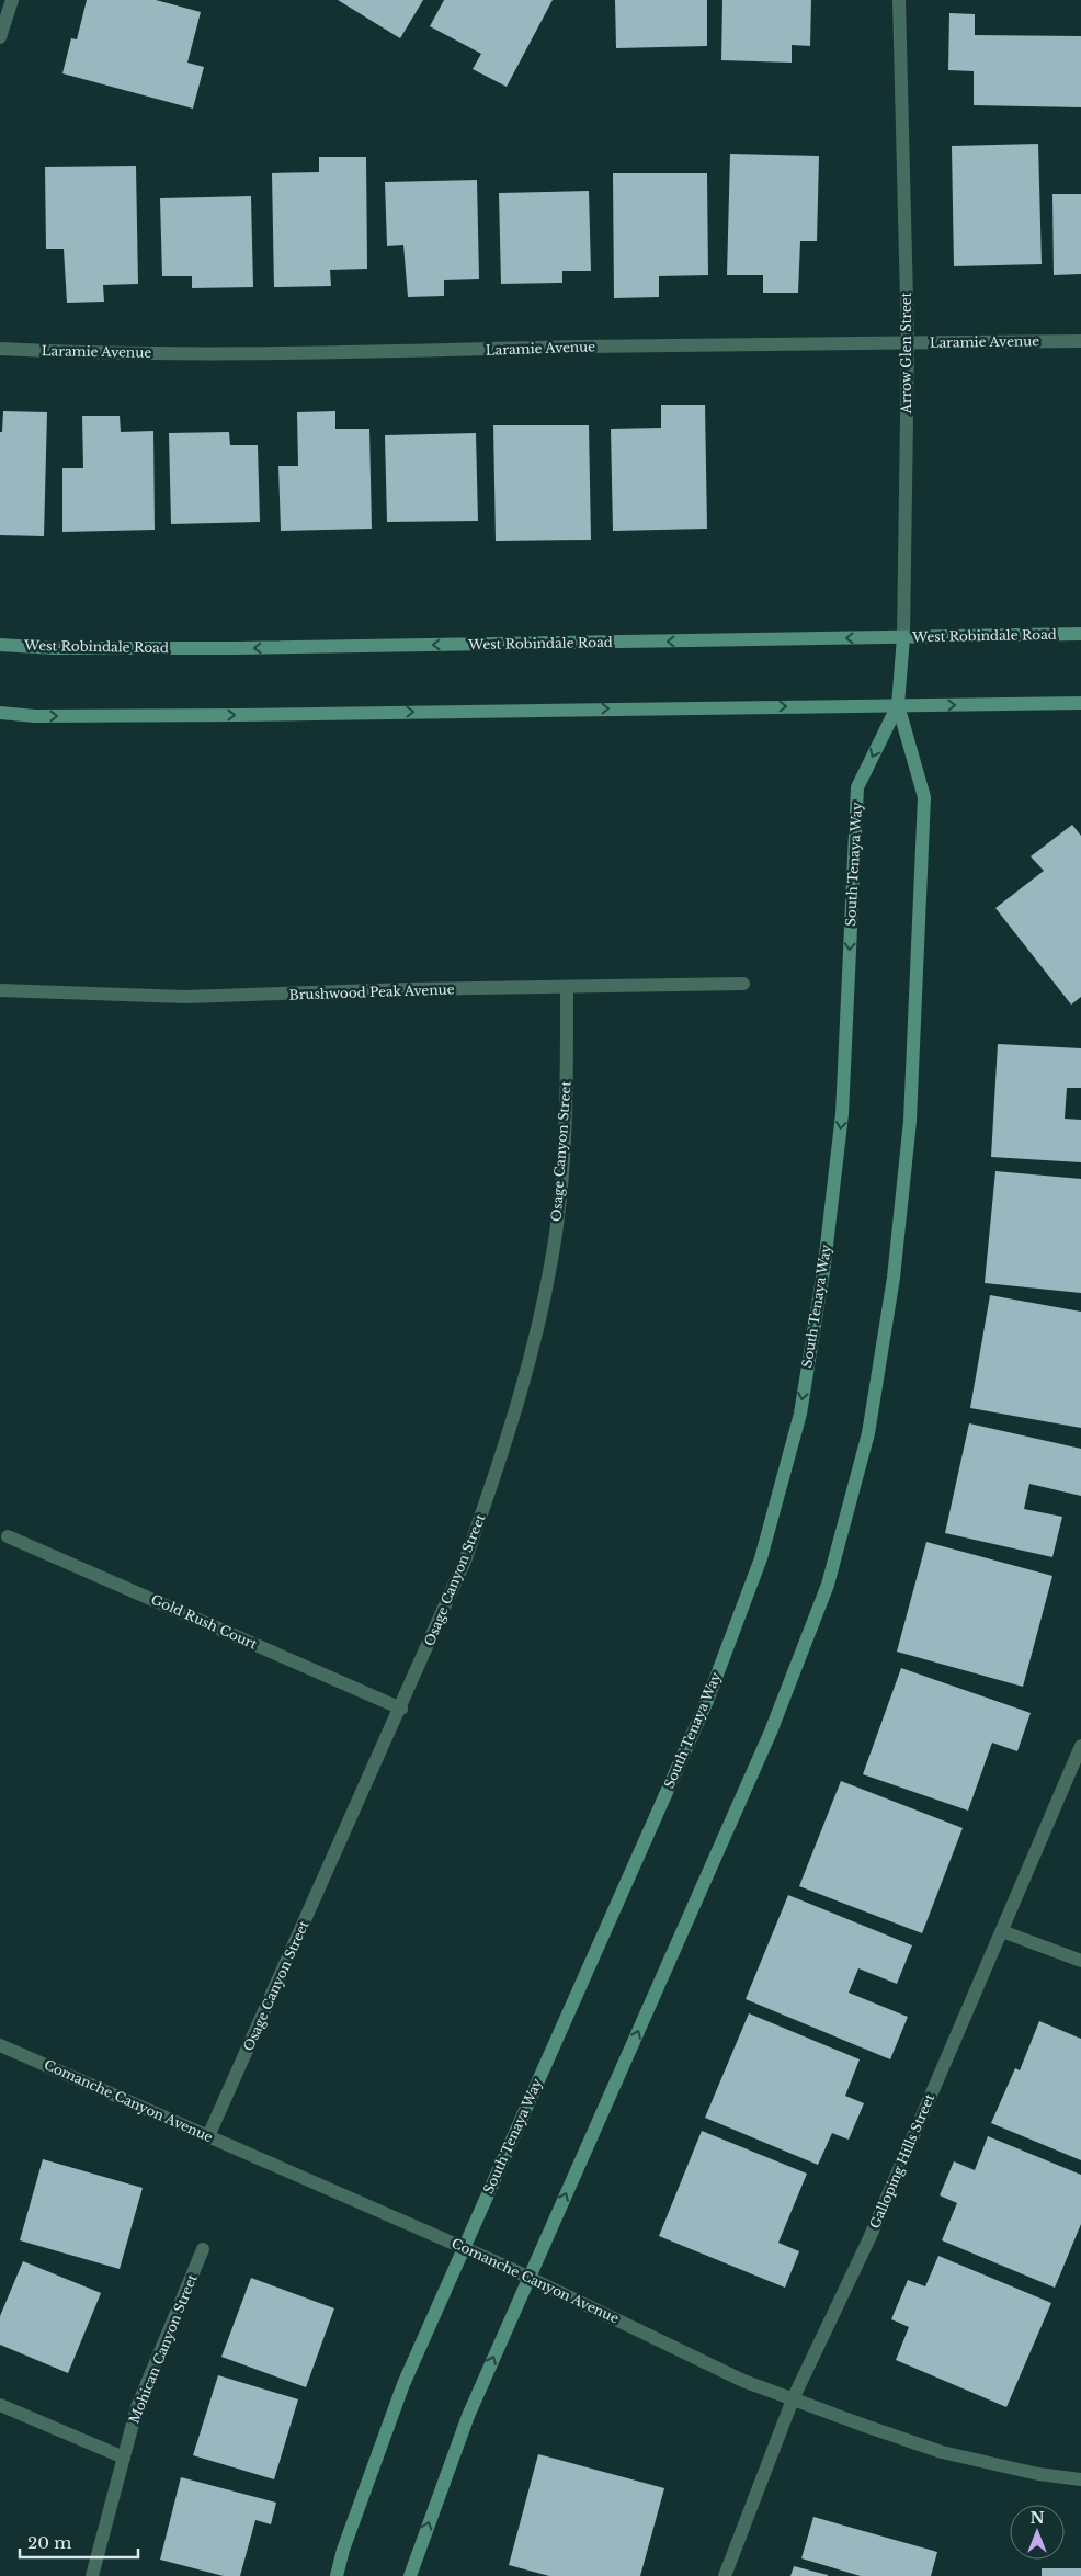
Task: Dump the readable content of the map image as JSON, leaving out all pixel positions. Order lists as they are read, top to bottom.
{
  "streets": {
    "street": [
      "Laramie Avenue",
      "Arrow Glen Street",
      "West Robindale Road",
      "South Tenaya Way",
      "Brushwood Peak Avenue",
      "Osage Canyon Street",
      "Gold Rush Court",
      "Comanche Canyon Avenue",
      "Galloping Hills Street",
      "Mohican Canyon Street"
    ]
  },
  "crossings": [
    ["Laramie Avenue", "Arrow Glen Street"],
    ["Arrow Glen Street", "West Robindale Road"],
    ["Arrow Glen Street", "South Tenaya Way"],
    ["South Tenaya Way", "Comanche Canyon Avenue"],
    ["Brushwood Peak Avenue", "Osage Canyon Street"],
    ["Osage Canyon Street", "Gold Rush Court"],
    ["Osage Canyon Street", "Comanche Canyon Avenue"],
    ["Comanche Canyon Avenue", "Galloping Hills Street"]
  ],
  "scale_bar": "20 m",
  "north": "top"
}
